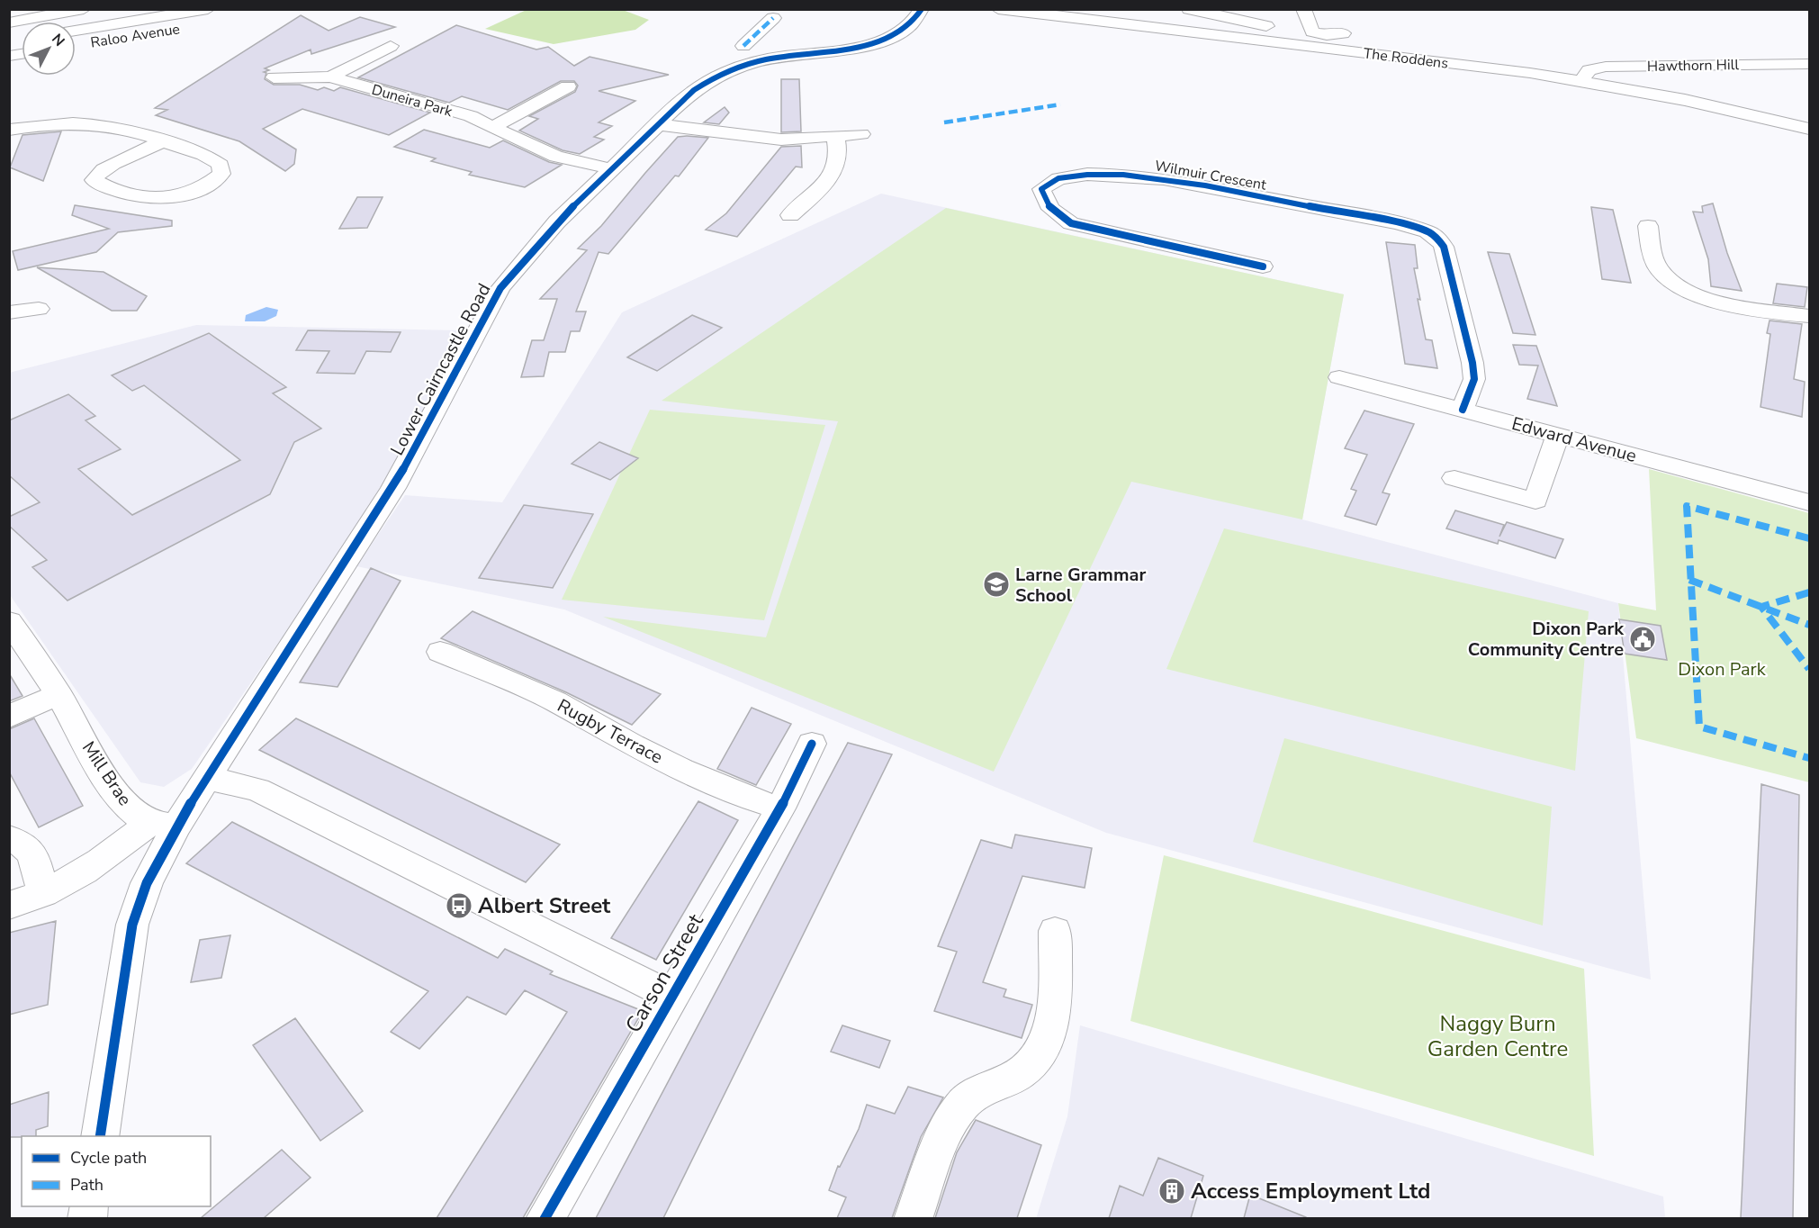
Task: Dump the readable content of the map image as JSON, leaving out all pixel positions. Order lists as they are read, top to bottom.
{
  "streets": {
    "street": [
      "Raloo Avenue",
      "The Roddens",
      "Hawthorn Hill",
      "Duneira Park",
      "Wilmuir Crescent",
      "Lower Cairncastle Road",
      "Edward Avenue",
      "Rugby Terrace",
      "Mill Brae",
      "Carson Street"
    ]
  },
  "crossings": [
    ["The Roddens", "Hawthorn Hill"],
    ["Duneira Park", "Lower Cairncastle Road"],
    ["Wilmuir Crescent", "Edward Avenue"],
    ["Lower Cairncastle Road", "Mill Brae"],
    ["Rugby Terrace", "Carson Street"]
  ],
  "parks": ["Dixon Park", "Naggy Burn Garden Centre"],
  "places": {
    "school or university": ["Larne Grammar School"],
    "public building": ["Dixon Park Community Centre"],
    "bus stop": ["Albert Street"],
    "building": ["Access Employment Ltd"]
  },
  "legend": ["Cycle path", "Path"],
  "north": "top right"
}
